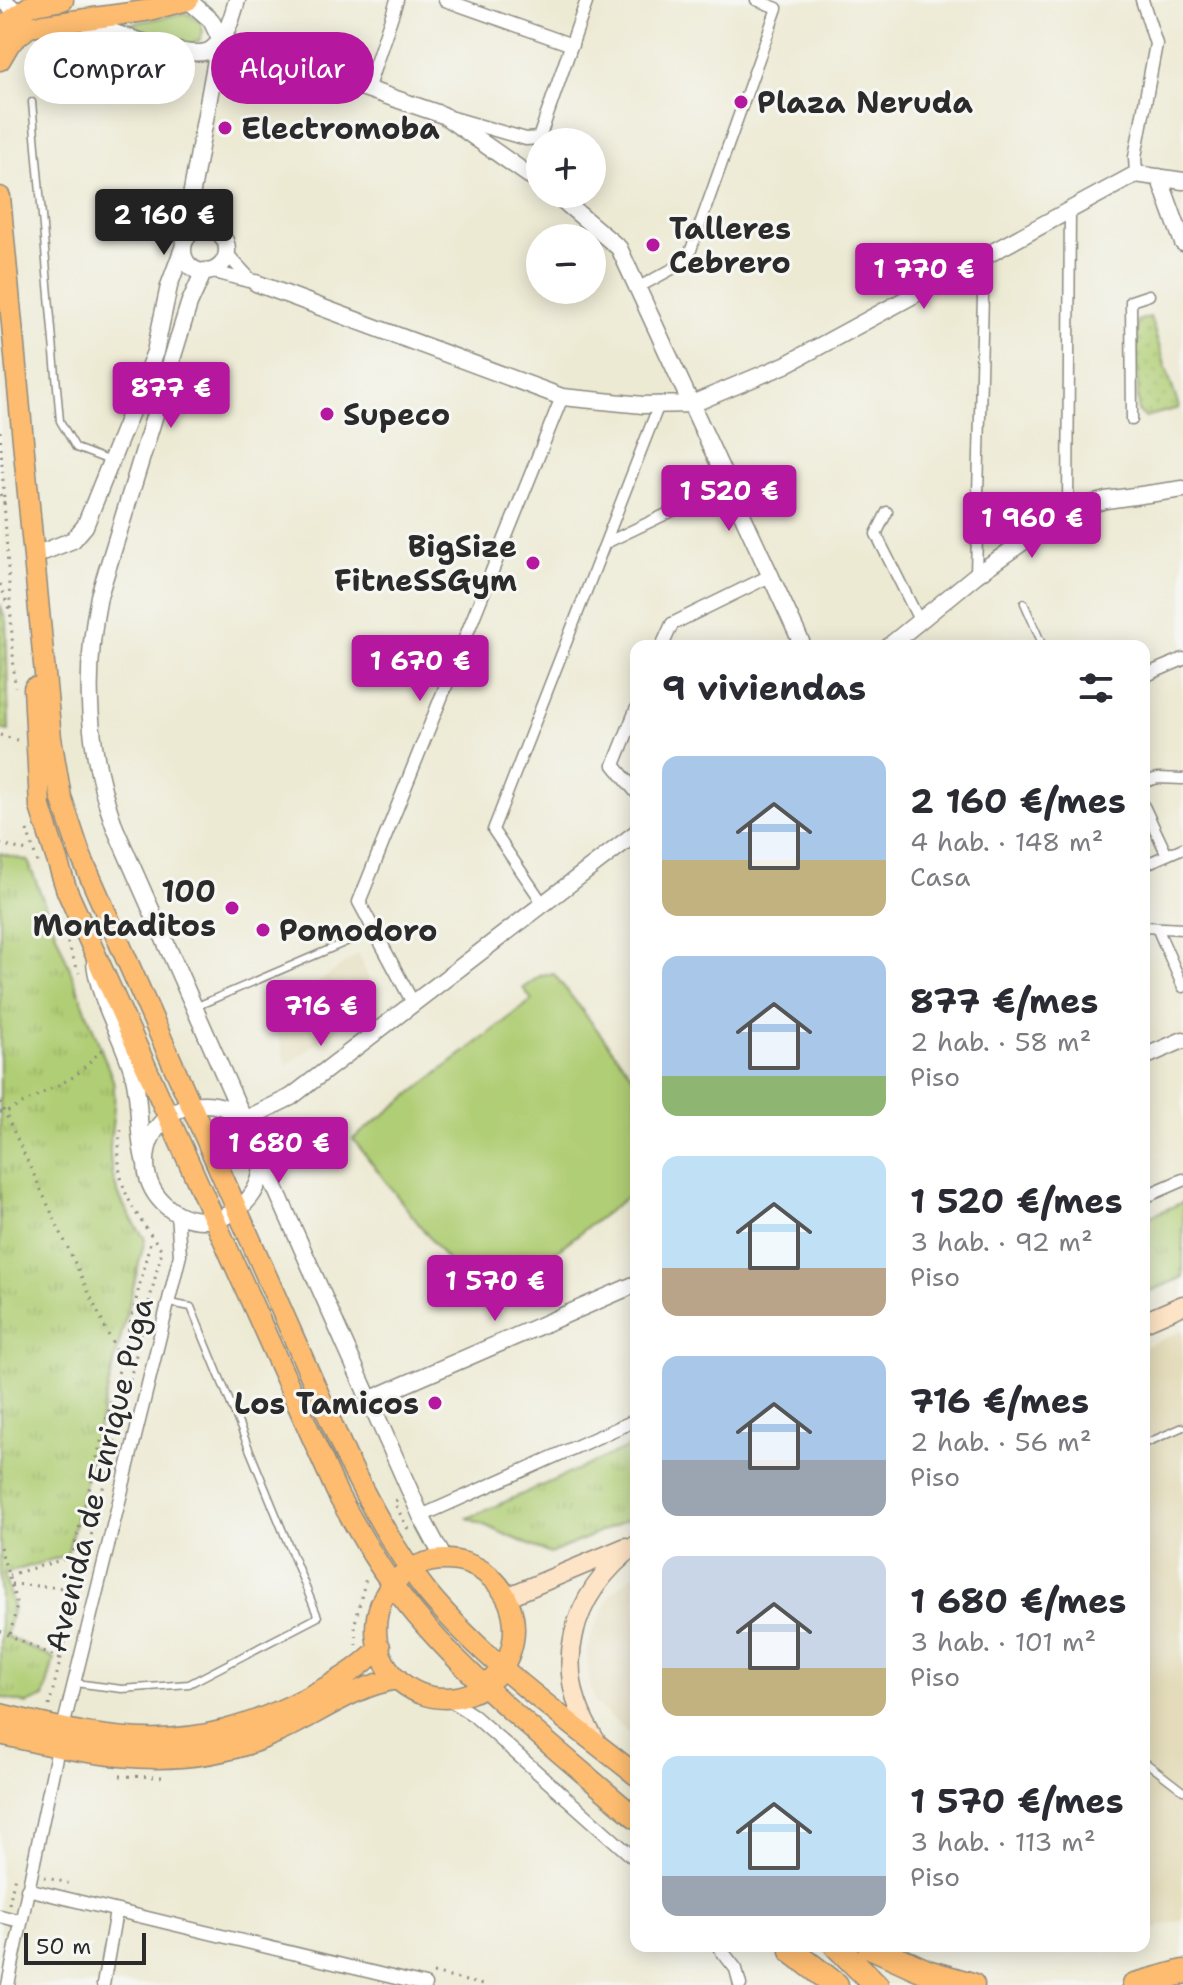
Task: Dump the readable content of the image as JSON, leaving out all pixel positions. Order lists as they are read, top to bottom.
{
  "streets": {
    "street": ["Avenida de Enrique Puga"]
  },
  "places": [
    "Plaza Neruda",
    "Electromoba",
    "Talleres Cebrero",
    "Supeco",
    "BigSize FitneSSGym",
    "100 Montaditos",
    "Pomodoro",
    "Los Tamicos"
  ],
  "scale_bar": "50 m",
  "page": {
    "chip": ["Comprar", "Alquilar"],
    "map_buttons": ["+", "−"],
    "price": [
      "2 160 €",
      "1 770 €",
      "877 €",
      "1 520 €",
      "1 960 €",
      "1 670 €",
      "716 €",
      "1 680 €",
      "1 570 €"
    ],
    "heading": "9 viviendas",
    "list": [
      {
        "name": "2 160 €/mes",
        "note": "4 hab. · 148 m² · Casa"
      },
      {
        "name": "877 €/mes",
        "note": "2 hab. · 58 m² · Piso"
      },
      {
        "name": "1 520 €/mes",
        "note": "3 hab. · 92 m² · Piso"
      },
      {
        "name": "716 €/mes",
        "note": "2 hab. · 56 m² · Piso"
      },
      {
        "name": "1 680 €/mes",
        "note": "3 hab. · 101 m² · Piso"
      },
      {
        "name": "1 570 €/mes",
        "note": "3 hab. · 113 m² · Piso"
      }
    ],
    "scale": "50 m"
  }
}
